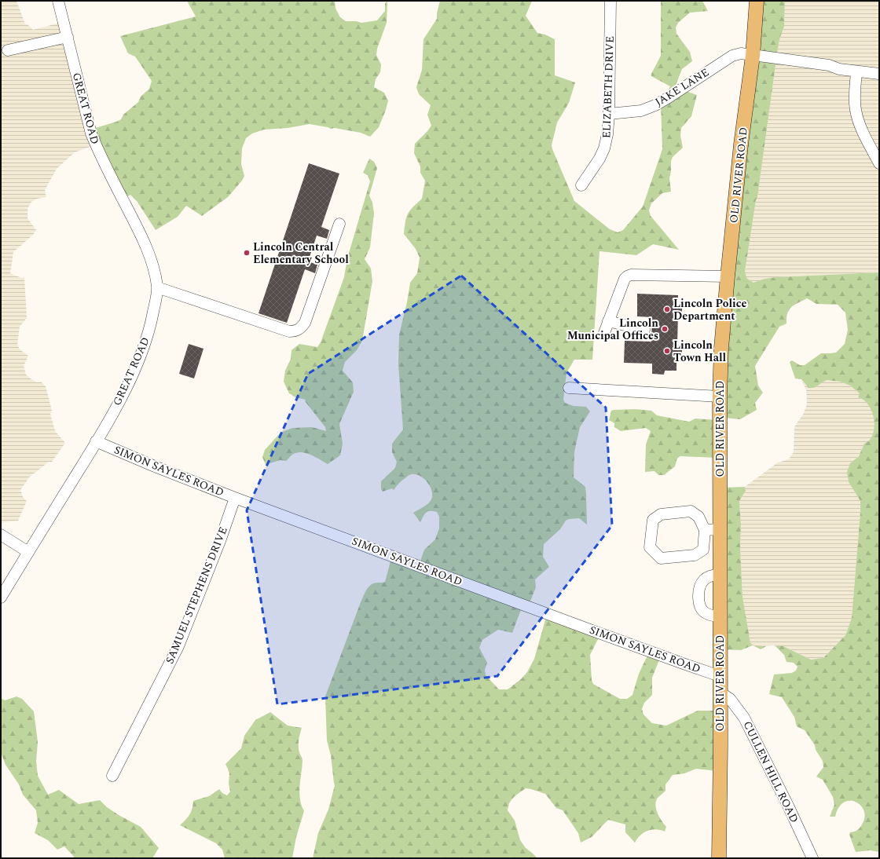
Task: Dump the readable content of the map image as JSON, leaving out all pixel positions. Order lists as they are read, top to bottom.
{
  "streets": {
    "main road": ["OLD RIVER ROAD"],
    "street": [
      "ELIZABETH DRIVE",
      "JAKE LANE",
      "GREAT ROAD",
      "SIMON SAYLES ROAD",
      "SAMUEL STEPHENS DRIVE",
      "CULLEN HILL ROAD"
    ]
  },
  "crossings": [
    ["ELIZABETH DRIVE", "JAKE LANE"],
    ["JAKE LANE", "OLD RIVER ROAD"],
    ["GREAT ROAD", "SIMON SAYLES ROAD"],
    ["OLD RIVER ROAD", "SIMON SAYLES ROAD"],
    ["OLD RIVER ROAD", "CULLEN HILL ROAD"],
    ["SIMON SAYLES ROAD", "SAMUEL STEPHENS DRIVE"]
  ],
  "places": [
    "Lincoln Central Elementary School",
    "Lincoln Police Department",
    "Lincoln Municipal Offices",
    "Lincoln Town Hall"
  ]
}
